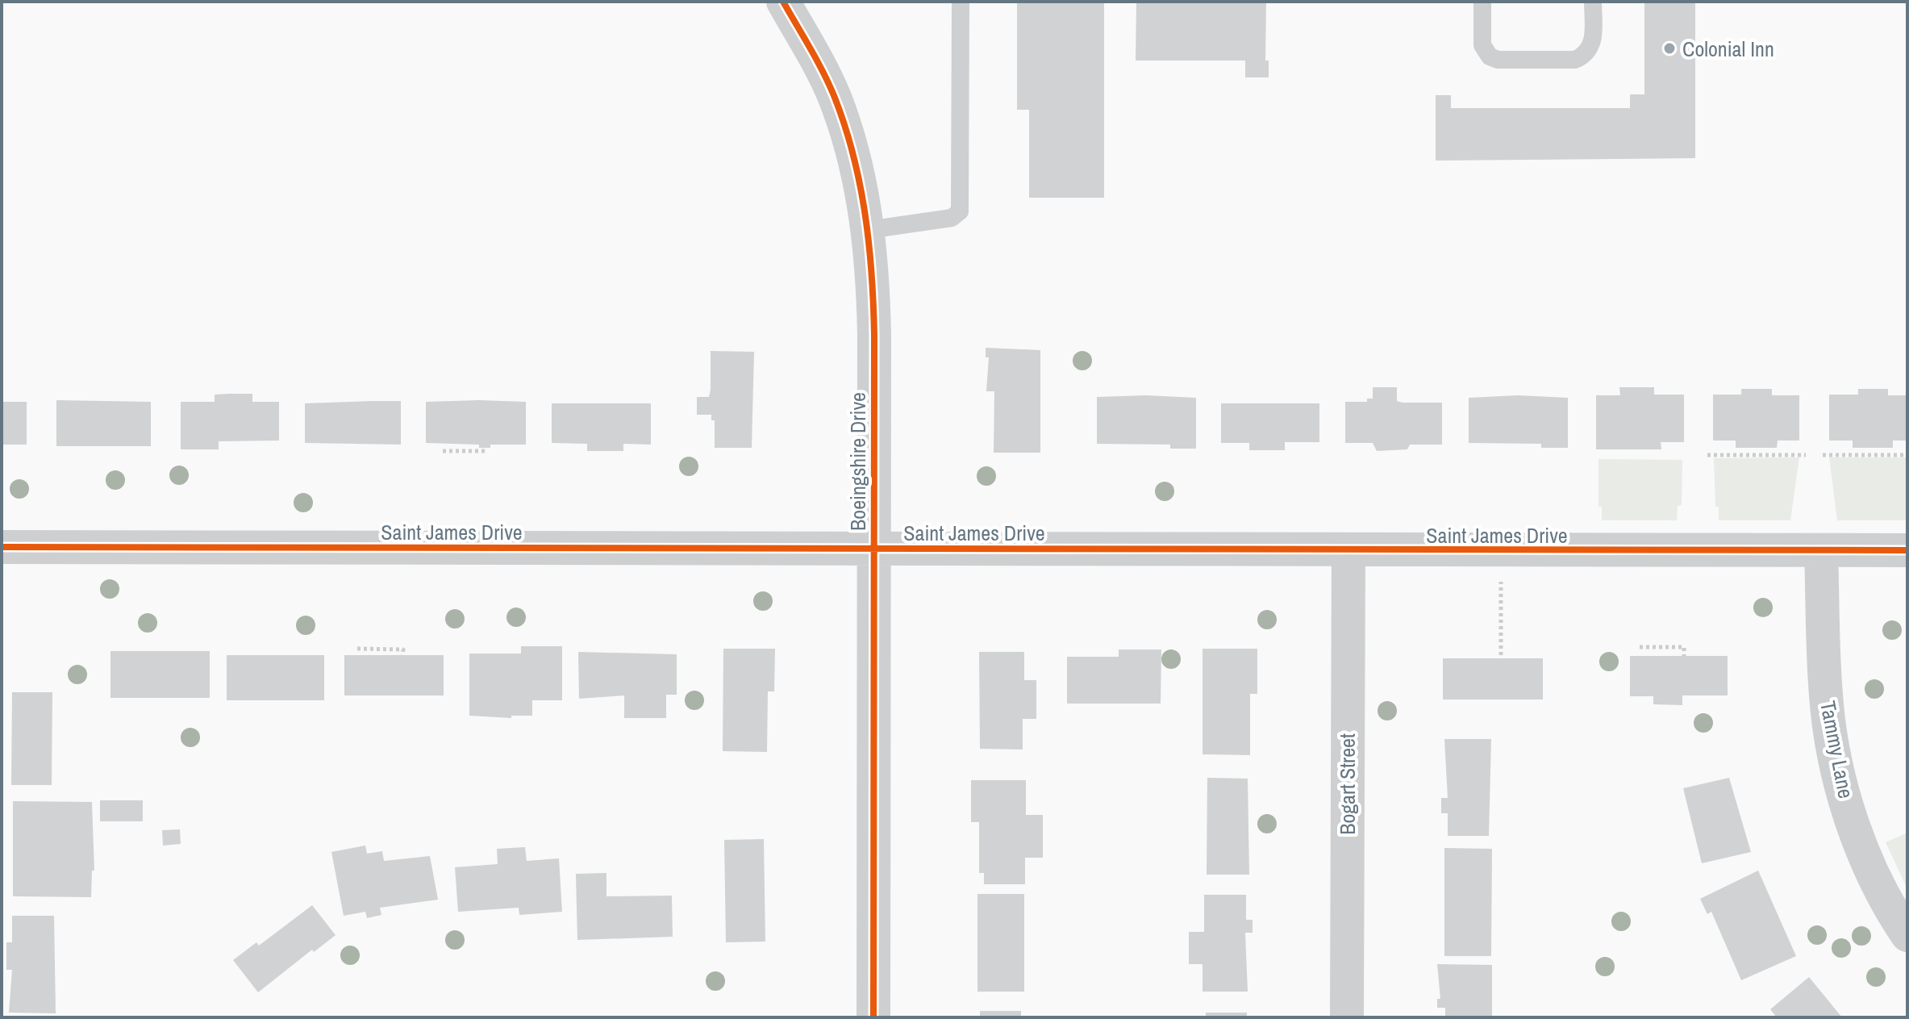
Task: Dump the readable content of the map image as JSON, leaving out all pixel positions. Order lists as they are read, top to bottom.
{
  "streets": {
    "street": [
      "Boeingshire Drive",
      "Saint James Drive",
      "Tammy Lane",
      "Bogart Street"
    ]
  },
  "crossings": [
    ["Boeingshire Drive", "Saint James Drive"],
    ["Saint James Drive", "Tammy Lane"],
    ["Saint James Drive", "Bogart Street"]
  ],
  "places": ["Colonial Inn"]
}
